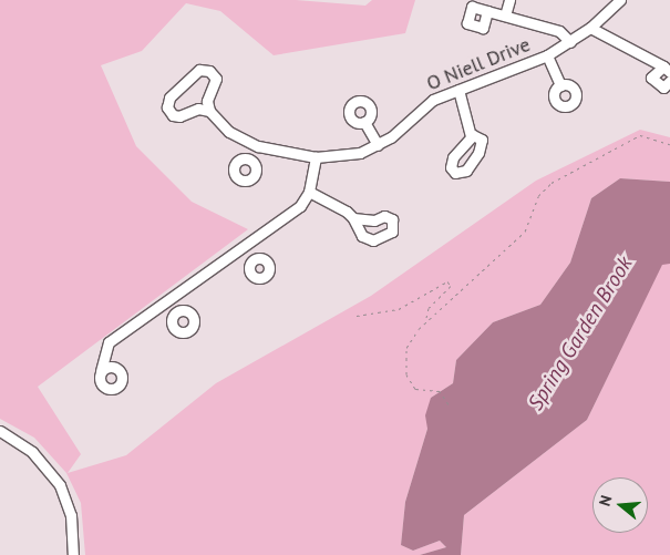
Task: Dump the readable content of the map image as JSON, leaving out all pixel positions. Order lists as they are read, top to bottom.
{
  "streets": {
    "street": ["O Niell Drive"]
  },
  "water": ["Spring Garden Brook"],
  "north": "left"
}
